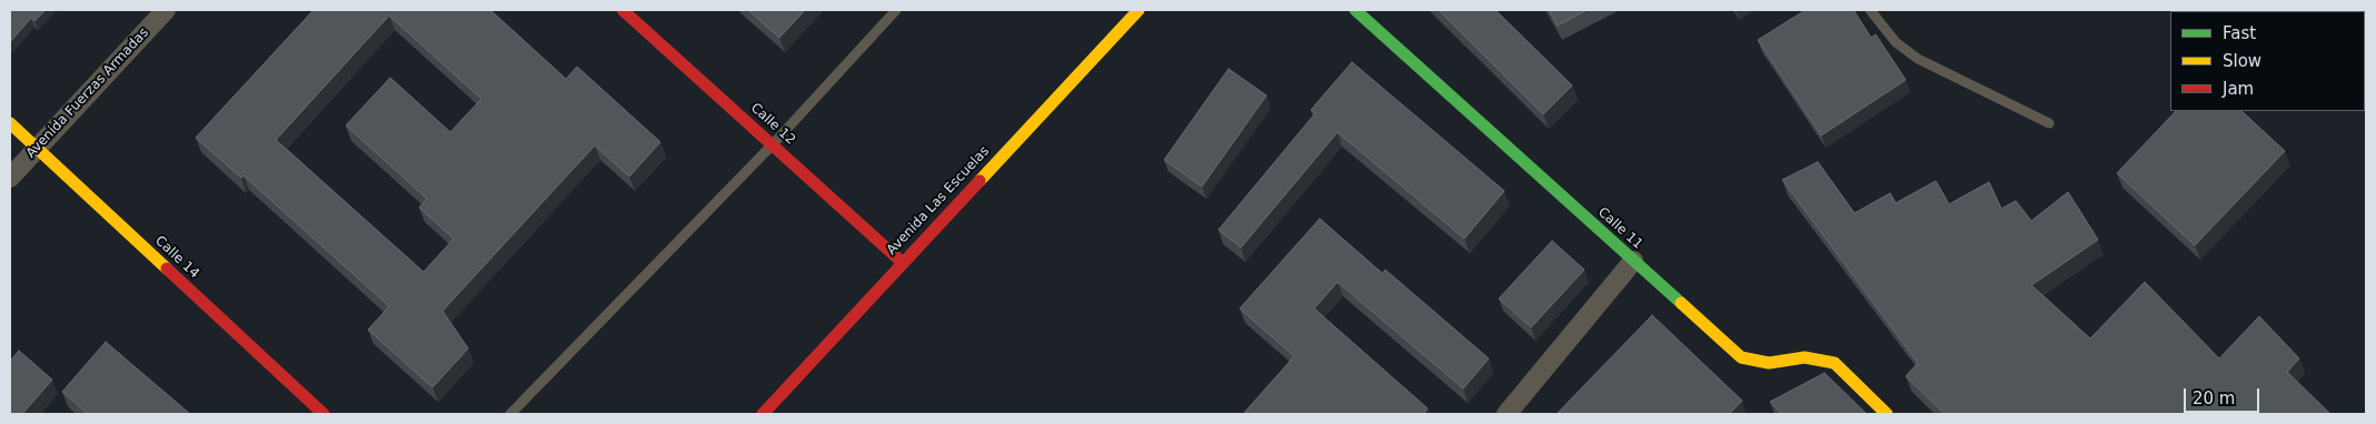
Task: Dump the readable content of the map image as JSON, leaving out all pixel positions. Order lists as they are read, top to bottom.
{
  "streets": {
    "street": [
      "Avenida Fuerzas Armadas",
      "Calle 12",
      "Avenida Las Escuelas",
      "Calle 11",
      "Calle 14"
    ]
  },
  "crossings": [
    ["Avenida Fuerzas Armadas", "Calle 14"],
    ["Calle 12", "Avenida Las Escuelas"]
  ],
  "legend": ["Fast", "Slow", "Jam"],
  "scale_bar": "20 m"
}
